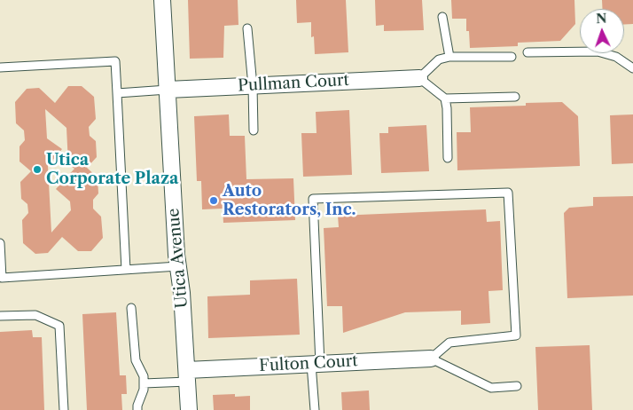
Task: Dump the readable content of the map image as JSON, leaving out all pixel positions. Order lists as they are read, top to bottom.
{
  "streets": {
    "street": ["Pullman Court", "Utica Avenue", "Fulton Court"]
  },
  "crossings": [
    ["Pullman Court", "Utica Avenue"],
    ["Utica Avenue", "Fulton Court"]
  ],
  "places": ["Utica Corporate Plaza", "Auto Restorators, Inc."],
  "north": "top"
}
